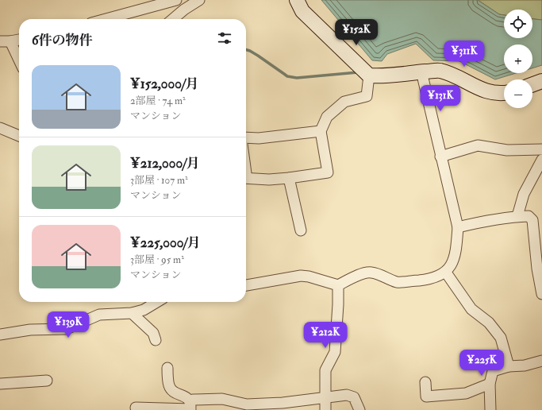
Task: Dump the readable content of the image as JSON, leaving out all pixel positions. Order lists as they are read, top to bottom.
{
  "page": {
    "map_buttons": ["+", "−"],
    "price": [
      "¥152K",
      "¥311K",
      "¥131K",
      "¥139K",
      "¥212K",
      "¥225K"
    ],
    "heading": "6件の物件",
    "list": [
      {
        "name": "¥152,000/月",
        "note": "2部屋 · 74 m² · マンション"
      },
      {
        "name": "¥212,000/月",
        "note": "3部屋 · 107 m² · マンション"
      },
      {
        "name": "¥225,000/月",
        "note": "3部屋 · 95 m² · マンション"
      }
    ]
  }
}
